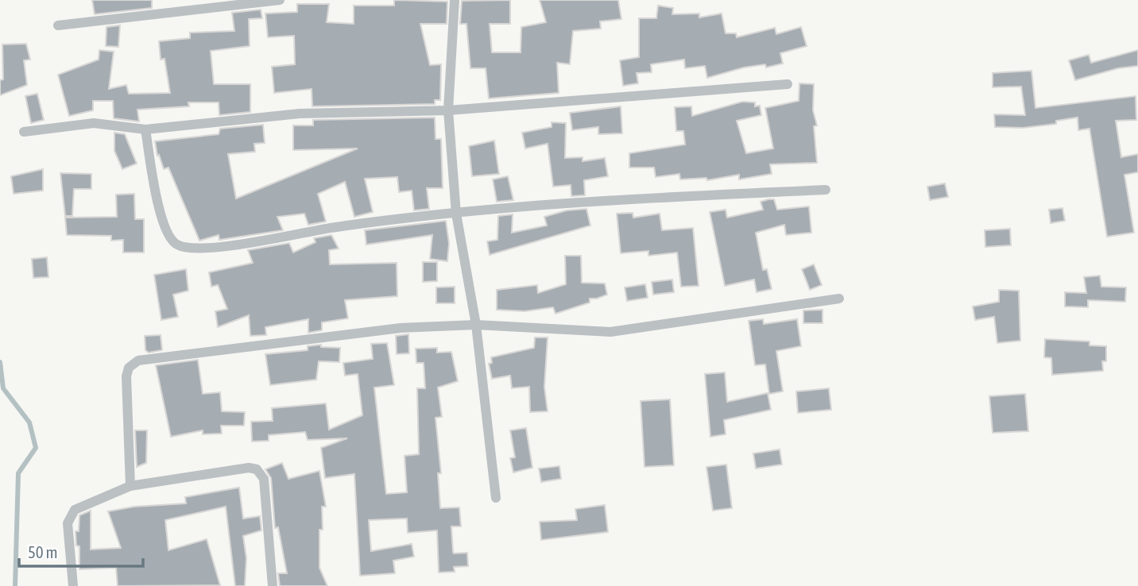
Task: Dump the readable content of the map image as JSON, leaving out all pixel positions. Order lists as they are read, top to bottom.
{
  "scale_bar": "50 m"
}
